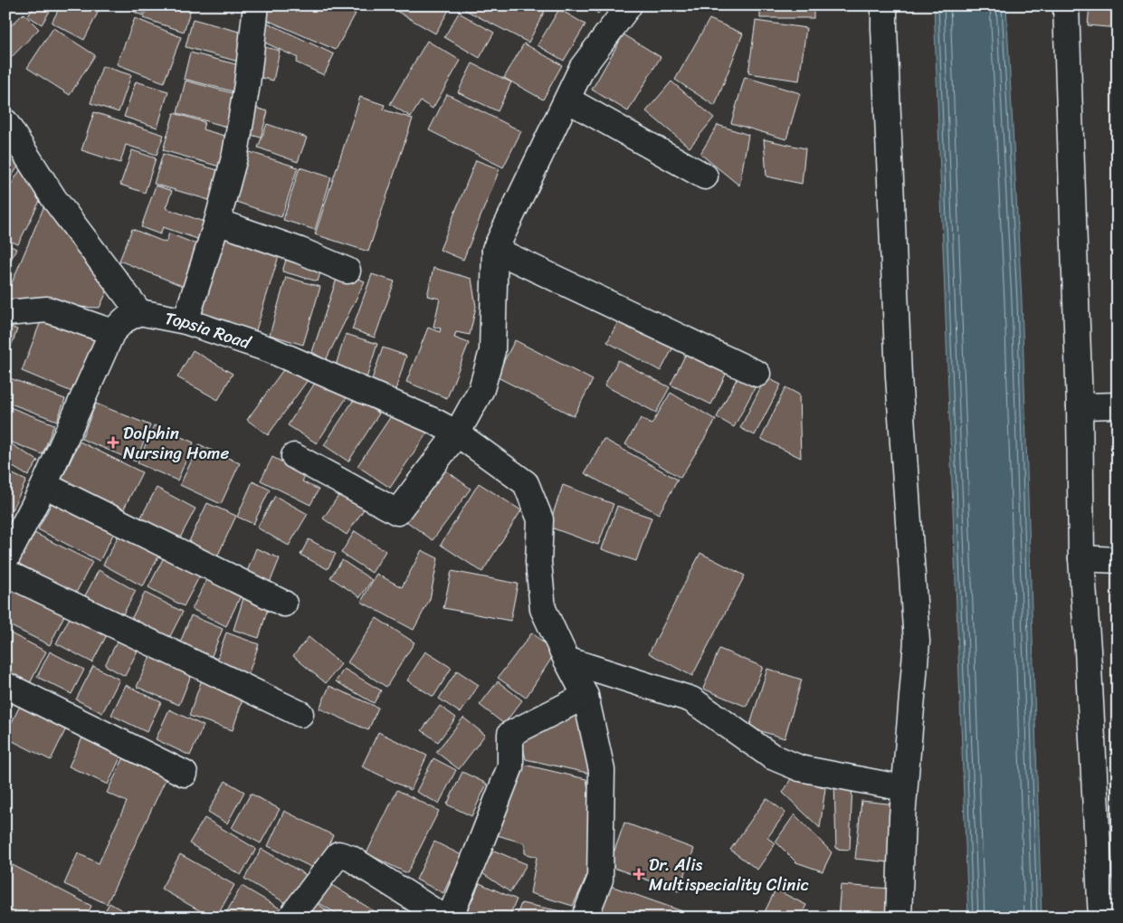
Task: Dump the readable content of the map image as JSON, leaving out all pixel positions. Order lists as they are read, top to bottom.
{
  "streets": {
    "street": ["Topsia Road"]
  },
  "places": {
    "health": ["Dolphin Nursing Home", "Dr. Alis Multispeciality Clinic"]
  }
}
